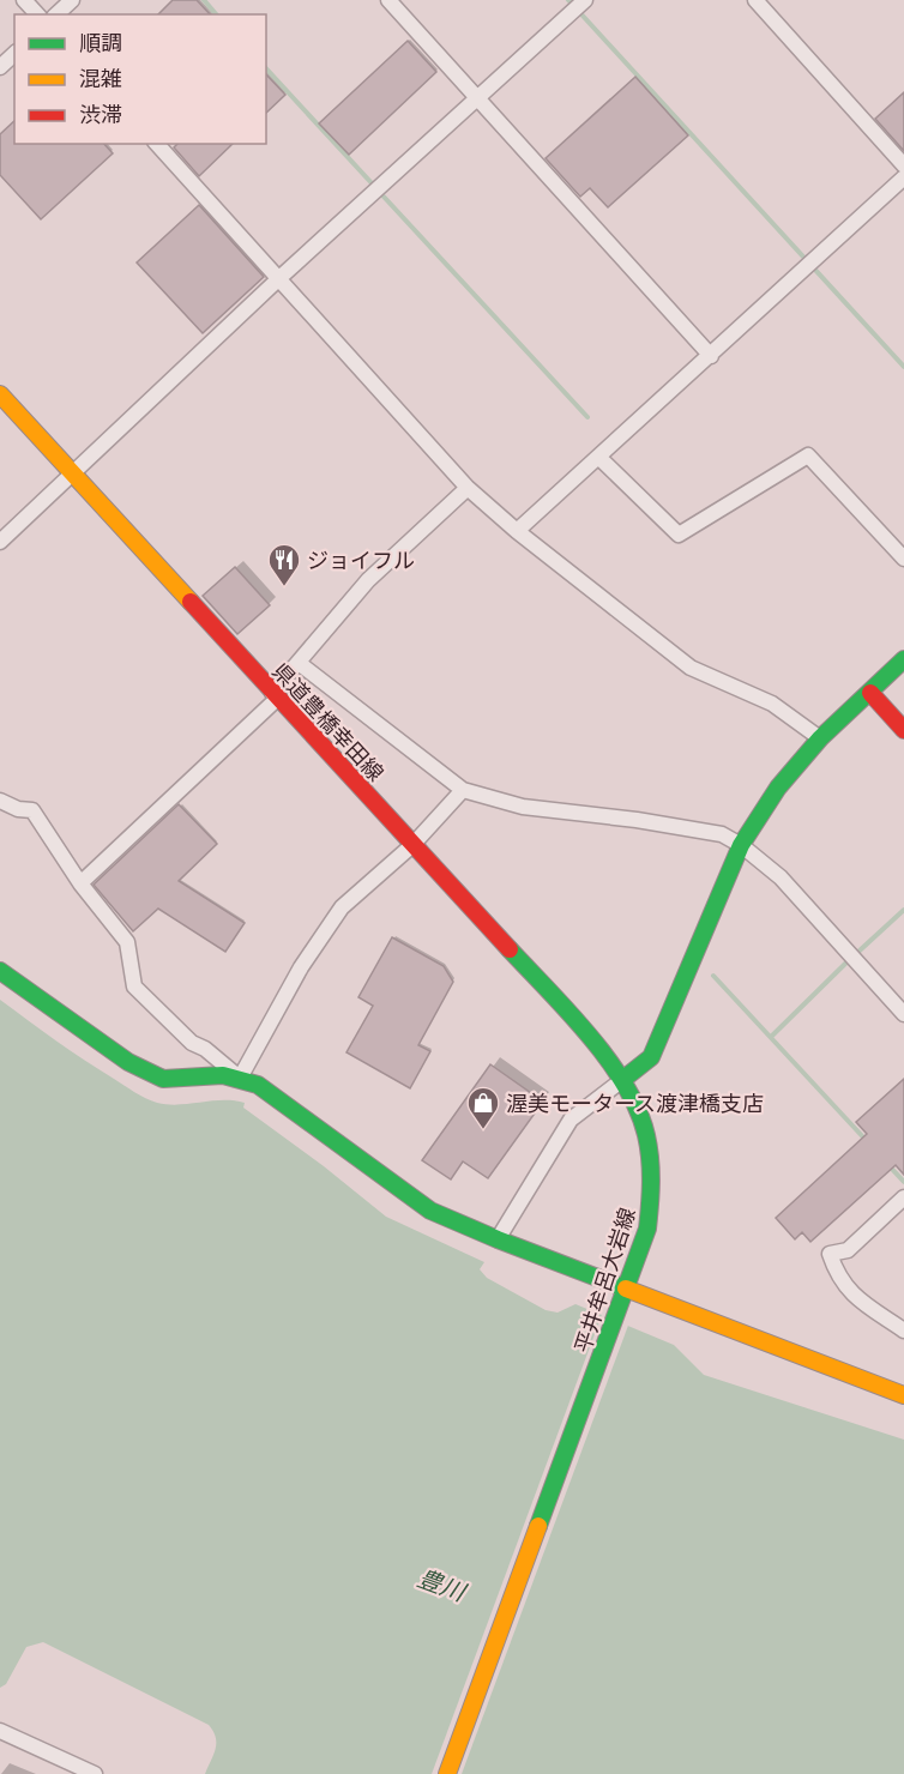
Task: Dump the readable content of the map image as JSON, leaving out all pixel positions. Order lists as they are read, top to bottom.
{
  "streets": {
    "main road": ["県道豊橋幸田線", "平井牟呂大岩線"]
  },
  "crossings": [
    ["県道豊橋幸田線", "平井牟呂大岩線"]
  ],
  "water": ["豊川"],
  "places": {
    "restaurant": ["ジョイフル"],
    "shop": ["渥美モータース渡津橋支店"]
  },
  "legend": ["順調", "混雑", "渋滞"]
}
